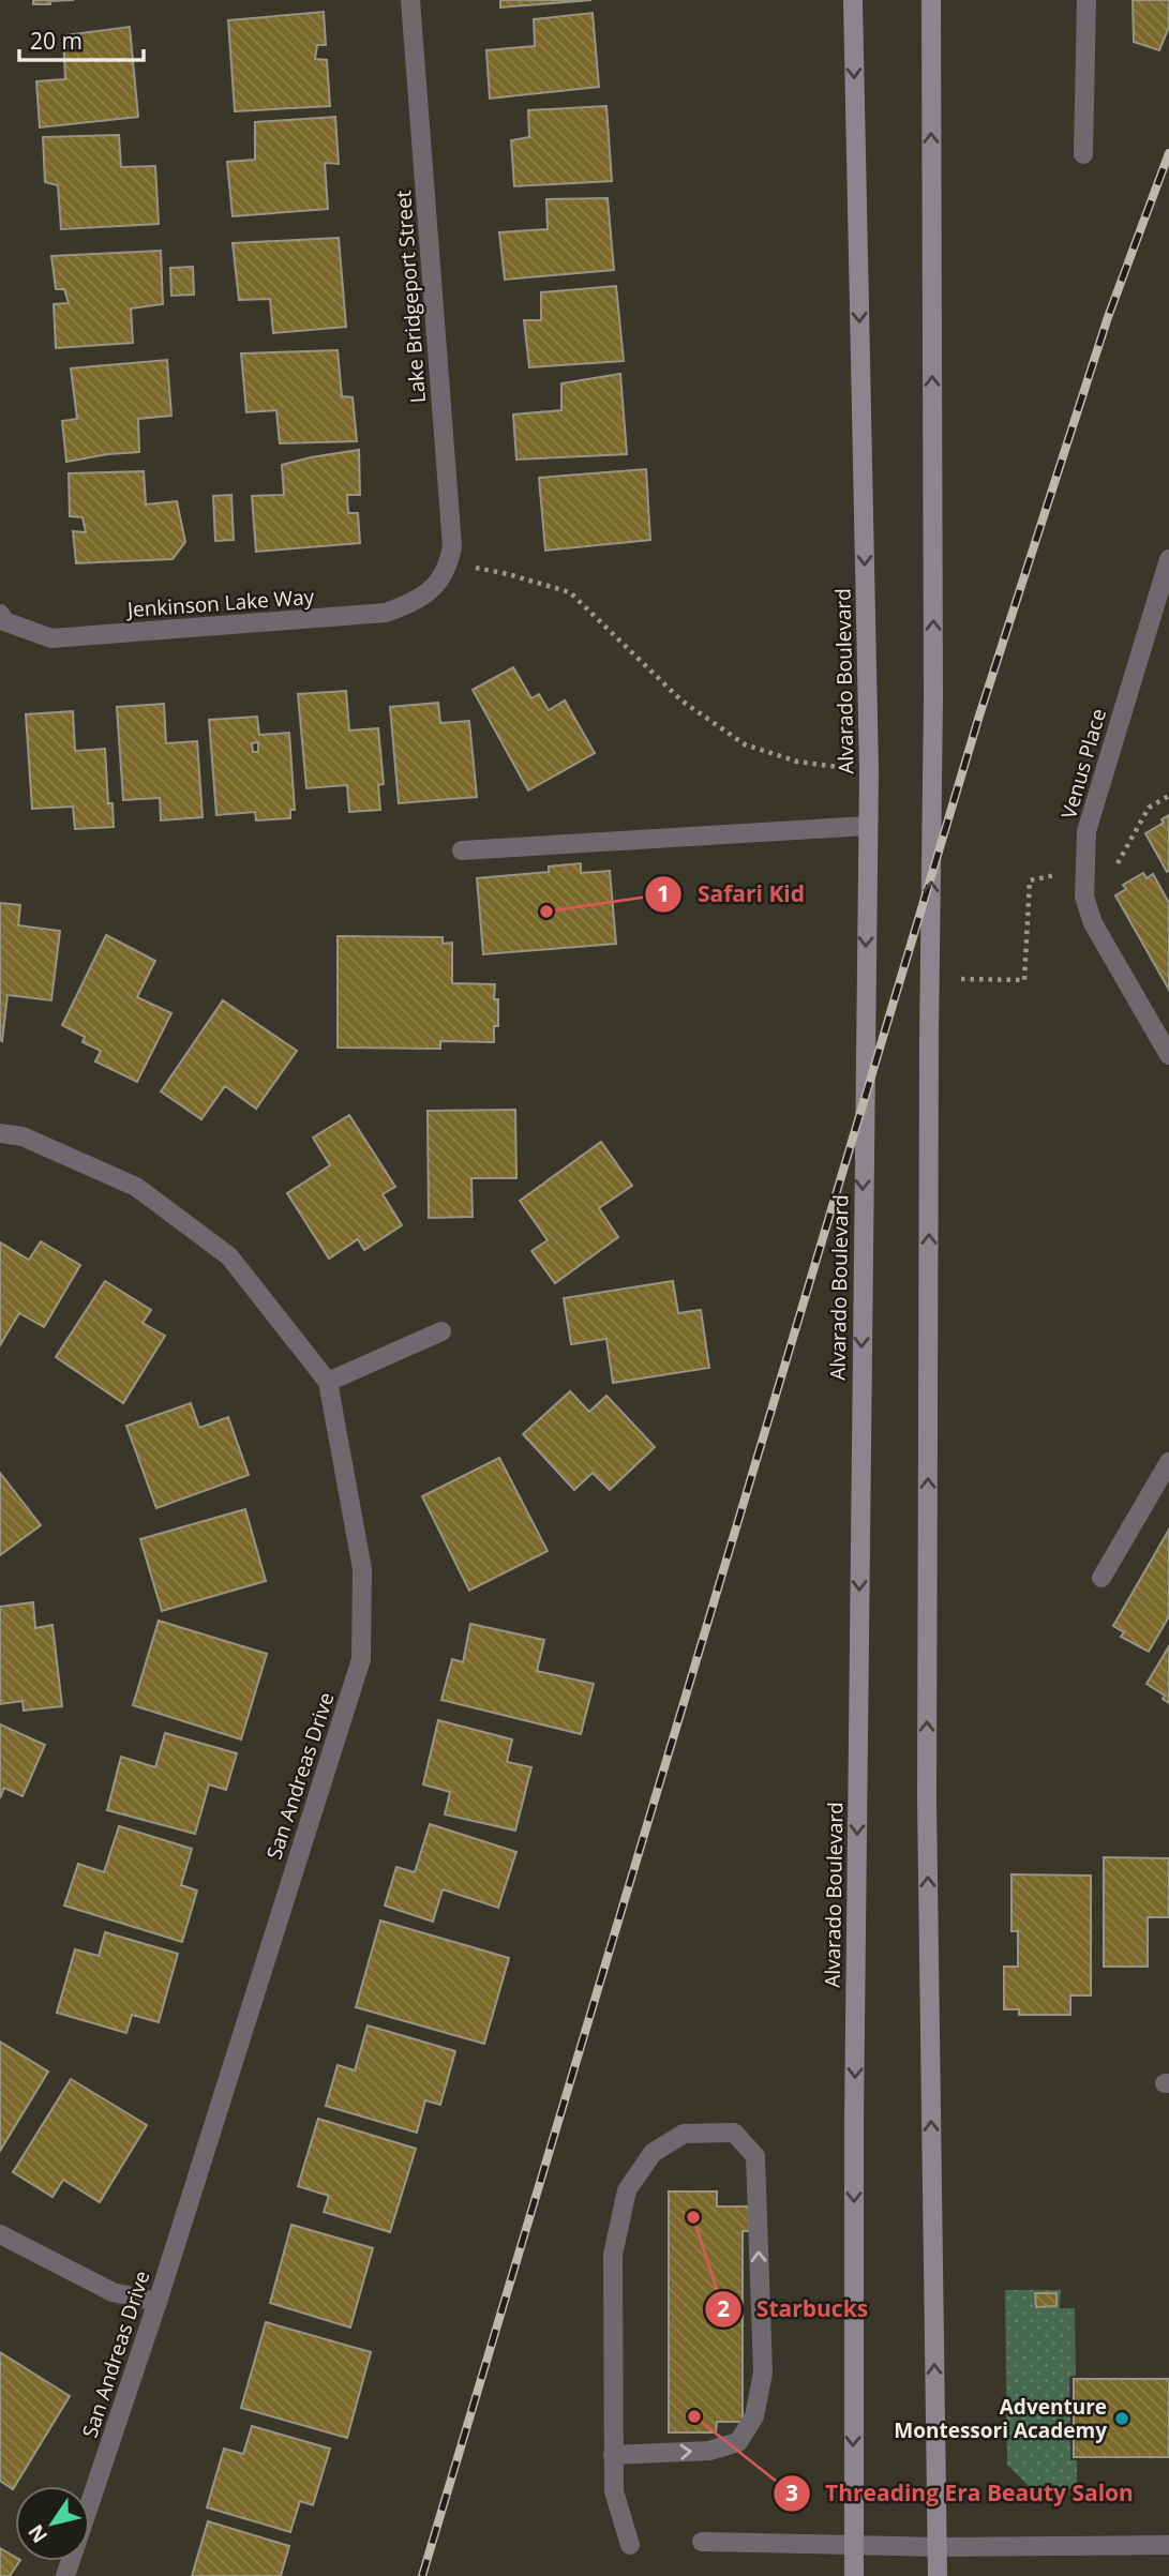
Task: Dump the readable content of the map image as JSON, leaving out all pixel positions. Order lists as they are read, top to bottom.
{
  "streets": {
    "main road": ["Alvarado Boulevard"],
    "street": [
      "Lake Bridgeport Street",
      "Jenkinson Lake Way",
      "Venus Place",
      "San Andreas Drive"
    ]
  },
  "crossings": [
    ["Lake Bridgeport Street", "Jenkinson Lake Way"]
  ],
  "places": [
    "Safari Kid",
    "Starbucks",
    "Threading Era Beauty Salon",
    "Adventure Montessori Academy"
  ],
  "scale_bar": "20 m",
  "north": "bottom left"
}
